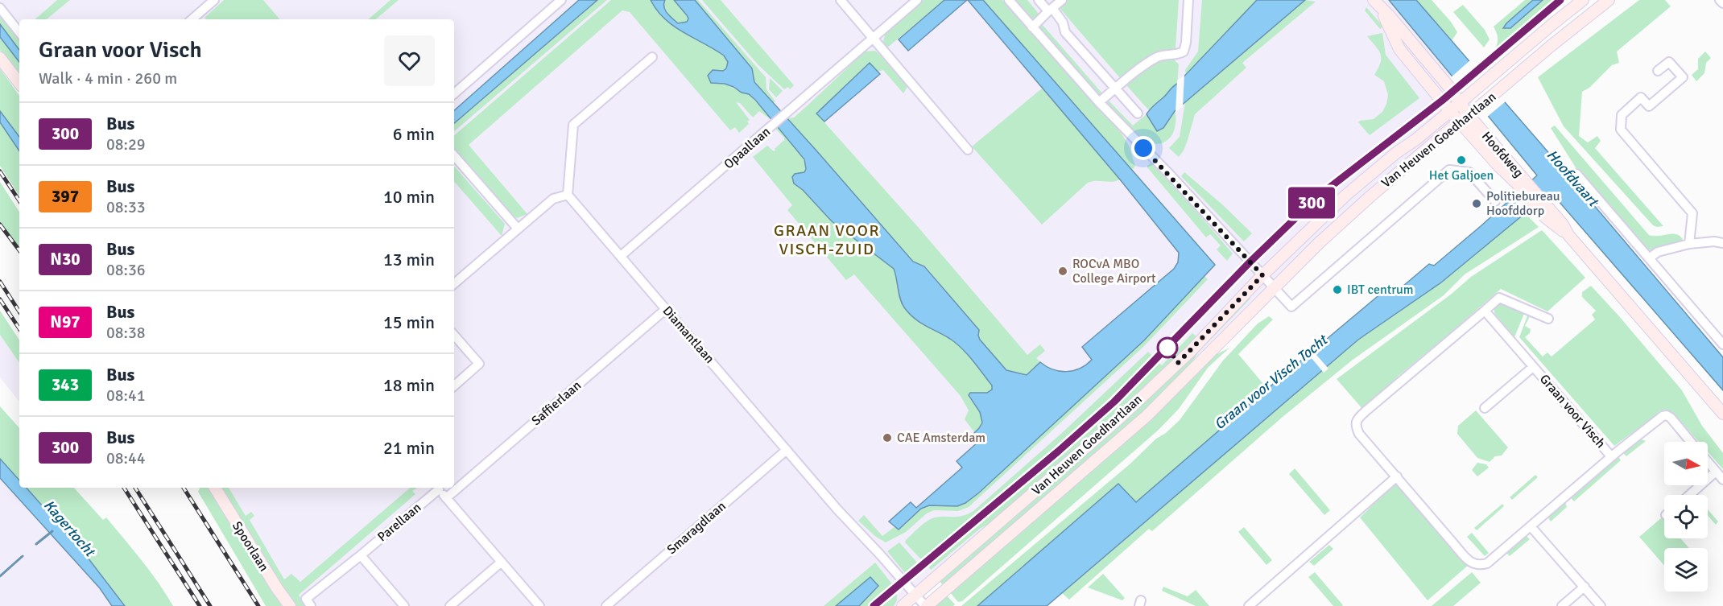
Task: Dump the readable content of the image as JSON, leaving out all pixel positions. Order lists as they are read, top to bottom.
{
  "streets": {
    "main road": ["Van Heuven Goedhartlaan", "Hoofdweg", "Spoorlaan"],
    "street": [
      "Opaallaan",
      "Diamantlaan",
      "Saffierlaan",
      "Graan voor Visch",
      "Parellaan",
      "Smaragdlaan"
    ]
  },
  "crossings": [
    ["Van Heuven Goedhartlaan", "Hoofdweg"],
    ["Van Heuven Goedhartlaan", "Diamantlaan"],
    ["Opaallaan", "Diamantlaan"],
    ["Diamantlaan", "Saffierlaan"],
    ["Diamantlaan", "Smaragdlaan"],
    ["Saffierlaan", "Parellaan"]
  ],
  "districts": ["GRAAN VOOR VISCH-ZUID"],
  "water": ["Hoofdvaart", "Graan voor Visch Tocht", "Kagertocht"],
  "places": [
    "Het Galjoen",
    "Politiebureau Hoofddorp",
    "ROCvA MBO College Airport",
    "IBT centrum",
    "CAE Amsterdam"
  ],
  "lines": ["bus line 300"],
  "north": "right",
  "page": {
    "on_map": "300",
    "heading": ["Graan voor Visch", "Walk · 4 min · 260 m"],
    "list": [
      {
        "mark": "300",
        "name": "Bus",
        "note": "08:29",
        "value": "6 min"
      },
      {
        "mark": "397",
        "name": "Bus",
        "note": "08:33",
        "value": "10 min"
      },
      {
        "mark": "N30",
        "name": "Bus",
        "note": "08:36",
        "value": "13 min"
      },
      {
        "mark": "N97",
        "name": "Bus",
        "note": "08:38",
        "value": "15 min"
      },
      {
        "mark": "343",
        "name": "Bus",
        "note": "08:41",
        "value": "18 min"
      },
      {
        "mark": "300",
        "name": "Bus",
        "note": "08:44",
        "value": "21 min"
      }
    ]
  }
}
